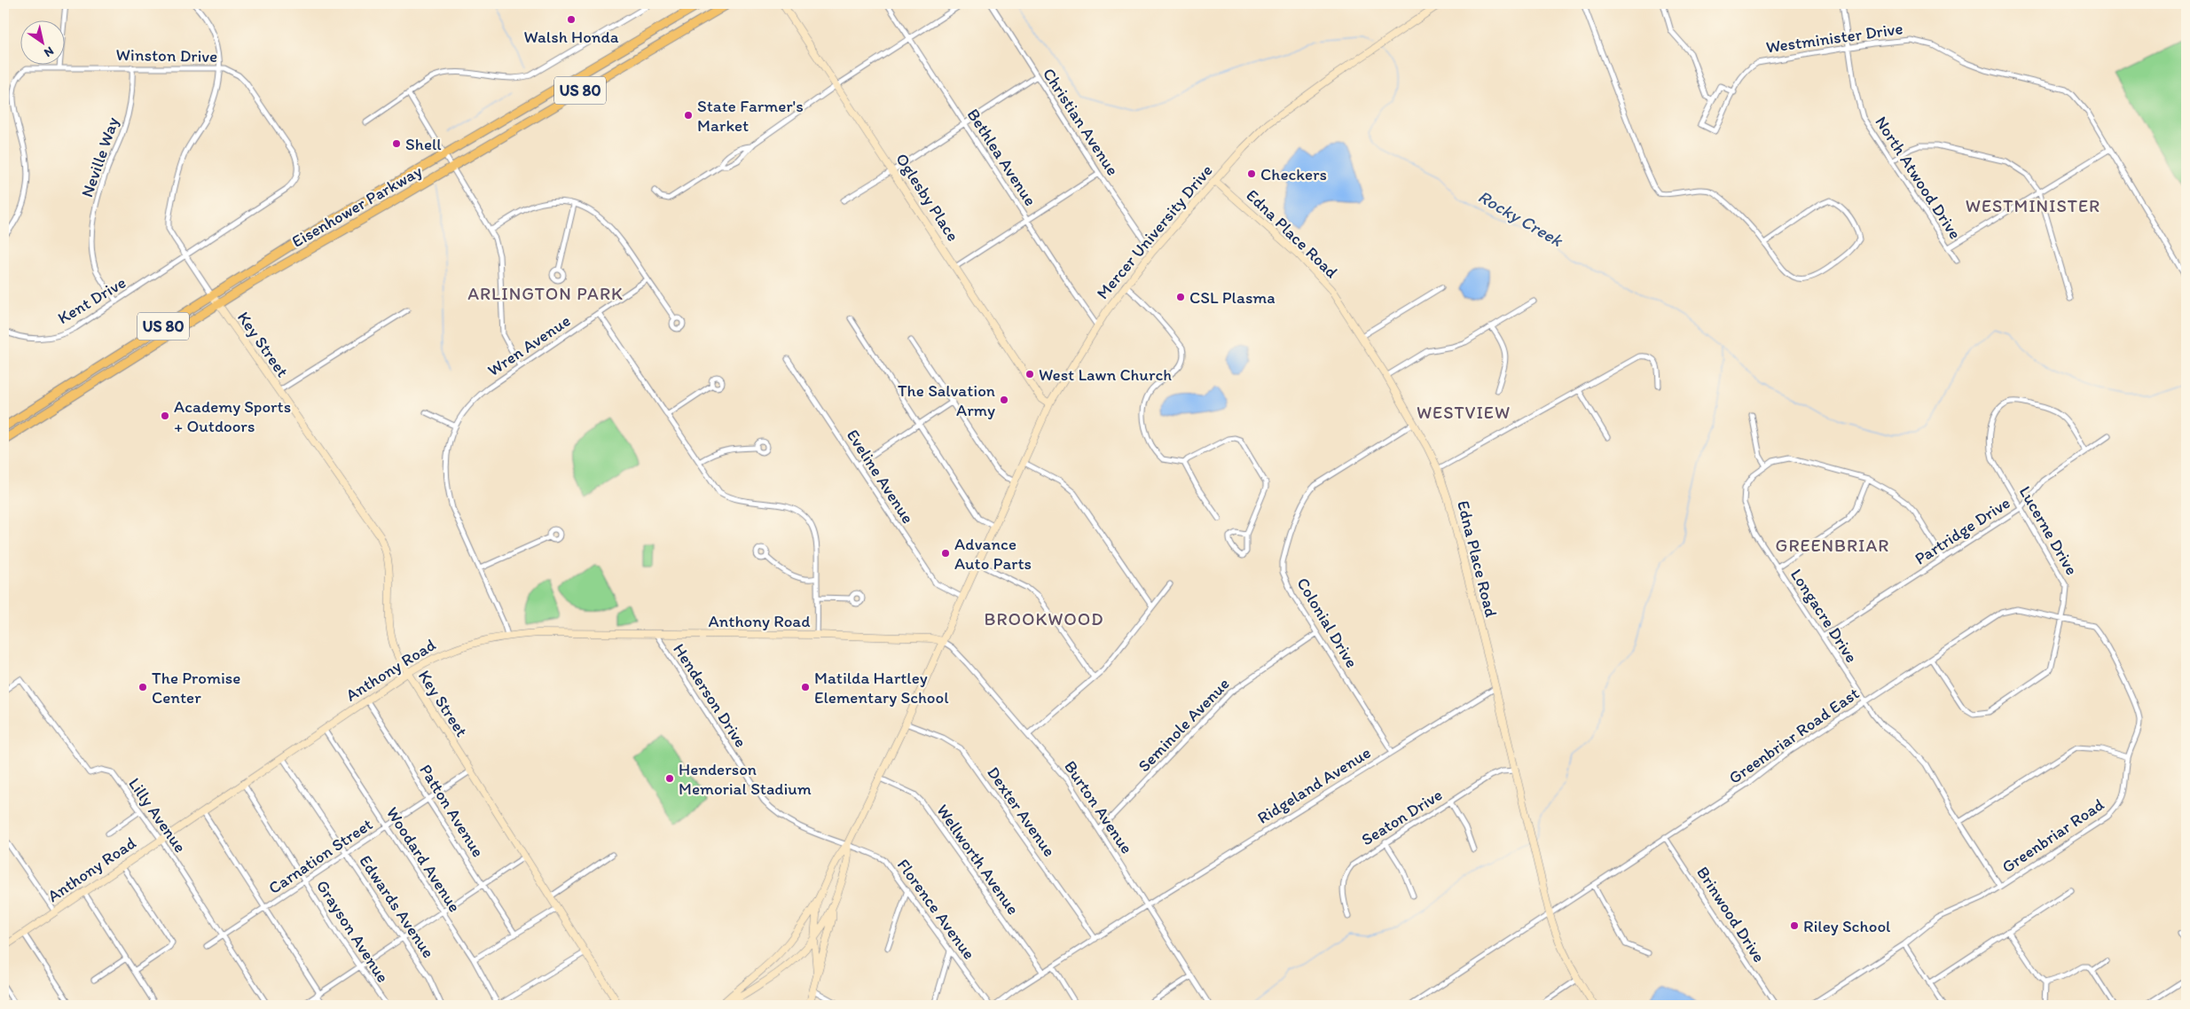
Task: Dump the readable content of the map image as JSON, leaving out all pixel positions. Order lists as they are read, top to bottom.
{
  "streets": {
    "main road": ["US 80", "Eisenhower Parkway"],
    "street": [
      "Westminister Drive",
      "Winston Drive",
      "Christian Avenue",
      "Neville Way",
      "Bethlea Avenue",
      "North Atwood Drive",
      "Oglesby Place",
      "Mercer University Drive",
      "Edna Place Road",
      "Kent Drive",
      "Key Street",
      "Wren Avenue",
      "Eveline Avenue",
      "Partridge Drive",
      "Lucerne Drive",
      "Longacre Drive",
      "Anthony Road",
      "Colonial Drive",
      "Henderson Drive",
      "Seminole Avenue",
      "Greenbriar Road East",
      "Ridgeland Avenue",
      "Burton Avenue",
      "Patton Avenue",
      "Dexter Avenue",
      "Lilly Avenue",
      "Seaton Drive",
      "Greenbriar Road",
      "Carnation Street",
      "Woodard Avenue",
      "Wellworth Avenue",
      "Edwards Avenue",
      "Florence Avenue",
      "Brinwood Drive",
      "Grayson Avenue"
    ]
  },
  "crossings": [
    ["Westminister Drive", "North Atwood Drive"],
    ["Winston Drive", "Neville Way"],
    ["Winston Drive", "Kent Drive"],
    ["Christian Avenue", "Mercer University Drive"],
    ["Neville Way", "Kent Drive"],
    ["Bethlea Avenue", "Mercer University Drive"],
    ["Oglesby Place", "Mercer University Drive"],
    ["Eisenhower Parkway", "Key Street"],
    ["Mercer University Drive", "Edna Place Road"],
    ["Mercer University Drive", "Eveline Avenue"],
    ["Mercer University Drive", "Anthony Road"],
    ["Mercer University Drive", "Henderson Drive"],
    ["Mercer University Drive", "Burton Avenue"],
    ["Mercer University Drive", "Dexter Avenue"],
    ["Mercer University Drive", "Wellworth Avenue"],
    ["Mercer University Drive", "Florence Avenue"],
    ["Edna Place Road", "Colonial Drive"],
    ["Edna Place Road", "Greenbriar Road East"],
    ["Edna Place Road", "Ridgeland Avenue"],
    ["Edna Place Road", "Seaton Drive"],
    ["Key Street", "Anthony Road"],
    ["Key Street", "Carnation Street"],
    ["Wren Avenue", "Anthony Road"],
    ["Partridge Drive", "Lucerne Drive"],
    ["Partridge Drive", "Longacre Drive"],
    ["Lucerne Drive", "Greenbriar Road East"],
    ["Lucerne Drive", "Greenbriar Road"],
    ["Longacre Drive", "Greenbriar Road East"],
    ["Longacre Drive", "Greenbriar Road"],
    ["Anthony Road", "Henderson Drive"],
    ["Anthony Road", "Burton Avenue"],
    ["Anthony Road", "Patton Avenue"],
    ["Anthony Road", "Lilly Avenue"],
    ["Anthony Road", "Woodard Avenue"],
    ["Anthony Road", "Edwards Avenue"],
    ["Anthony Road", "Grayson Avenue"],
    ["Colonial Drive", "Seminole Avenue"],
    ["Colonial Drive", "Ridgeland Avenue"],
    ["Henderson Drive", "Florence Avenue"],
    ["Seminole Avenue", "Burton Avenue"],
    ["Greenbriar Road East", "Greenbriar Road"],
    ["Greenbriar Road East", "Brinwood Drive"],
    ["Ridgeland Avenue", "Burton Avenue"],
    ["Ridgeland Avenue", "Dexter Avenue"],
    ["Ridgeland Avenue", "Wellworth Avenue"],
    ["Patton Avenue", "Carnation Street"],
    ["Lilly Avenue", "Carnation Street"],
    ["Carnation Street", "Woodard Avenue"],
    ["Carnation Street", "Edwards Avenue"],
    ["Carnation Street", "Grayson Avenue"]
  ],
  "districts": [
    "WESTMINISTER",
    "ARLINGTON PARK",
    "WESTVIEW",
    "GREENBRIAR",
    "BROOKWOOD"
  ],
  "water": ["Rocky Creek"],
  "places": [
    "Walsh Honda",
    "State Farmer's Market",
    "Shell",
    "Checkers",
    "CSL Plasma",
    "West Lawn Church",
    "The Salvation Army",
    "Academy Sports + Outdoors",
    "Advance Auto Parts",
    "The Promise Center",
    "Matilda Hartley Elementary School",
    "Henderson Memorial Stadium",
    "Riley School"
  ],
  "north": "bottom right"
}
